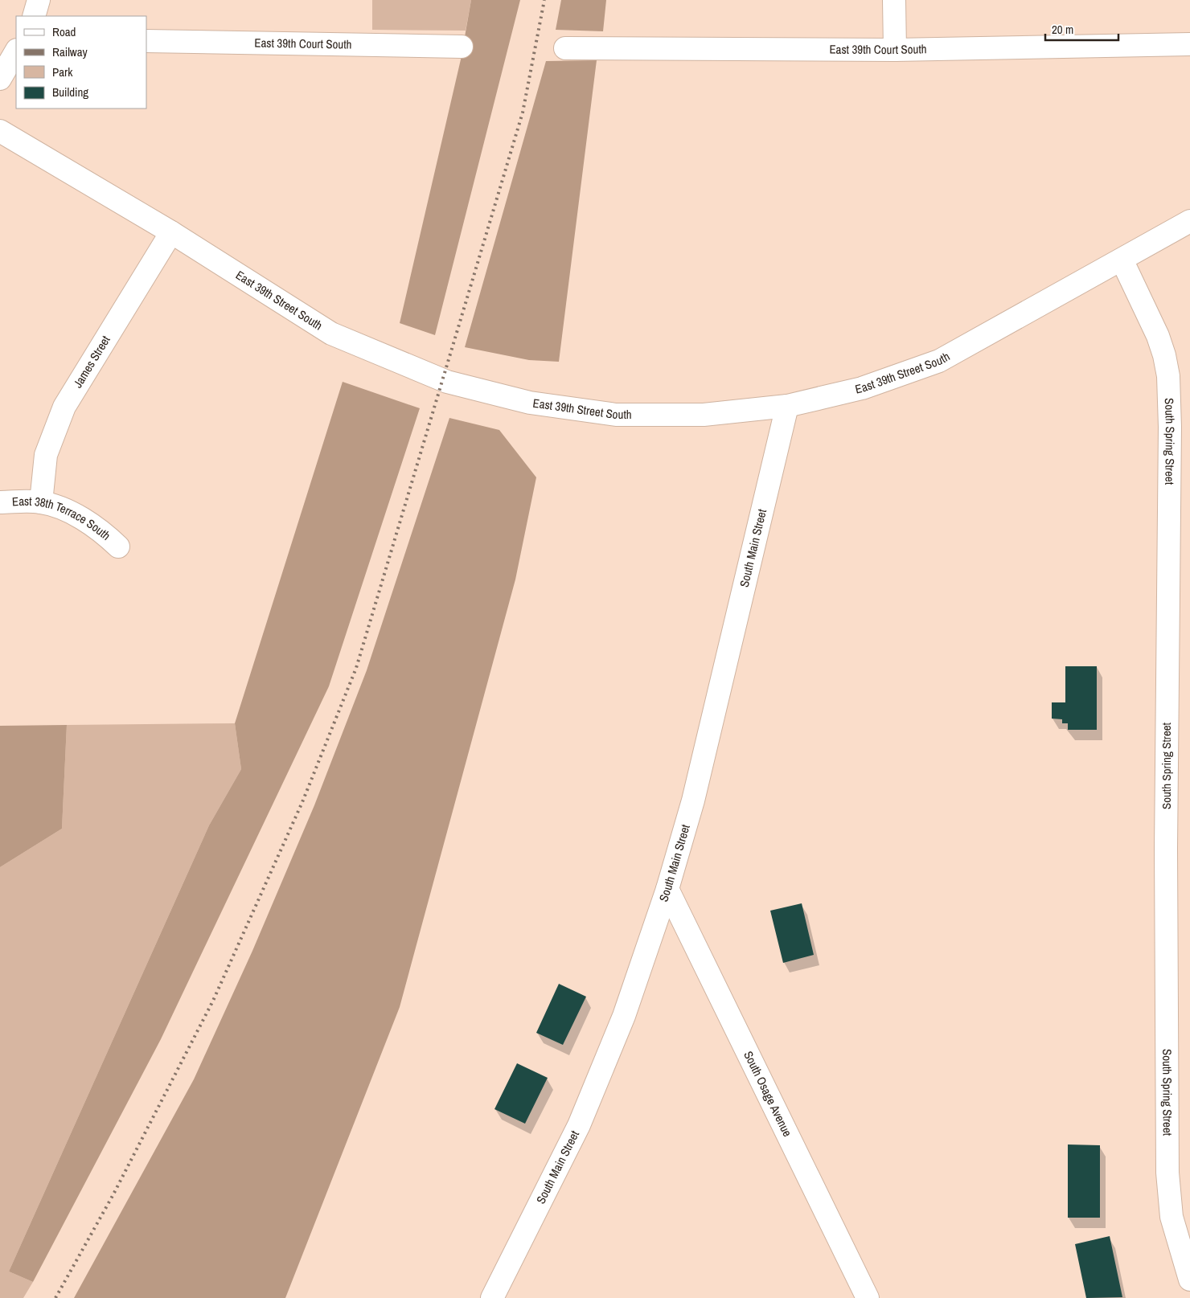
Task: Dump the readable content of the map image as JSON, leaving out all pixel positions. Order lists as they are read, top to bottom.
{
  "streets": {
    "street": [
      "East 39th Court South",
      "East 39th Street South",
      "James Street",
      "South Spring Street",
      "East 38th Terrace South",
      "South Main Street",
      "South Osage Avenue"
    ]
  },
  "crossings": [
    ["East 39th Street South", "James Street"],
    ["East 39th Street South", "South Spring Street"],
    ["East 39th Street South", "South Main Street"],
    ["James Street", "East 38th Terrace South"],
    ["South Main Street", "South Osage Avenue"]
  ],
  "legend": [
    "Road",
    "Railway",
    "Park",
    "Building"
  ],
  "scale_bar": "20 m"
}
